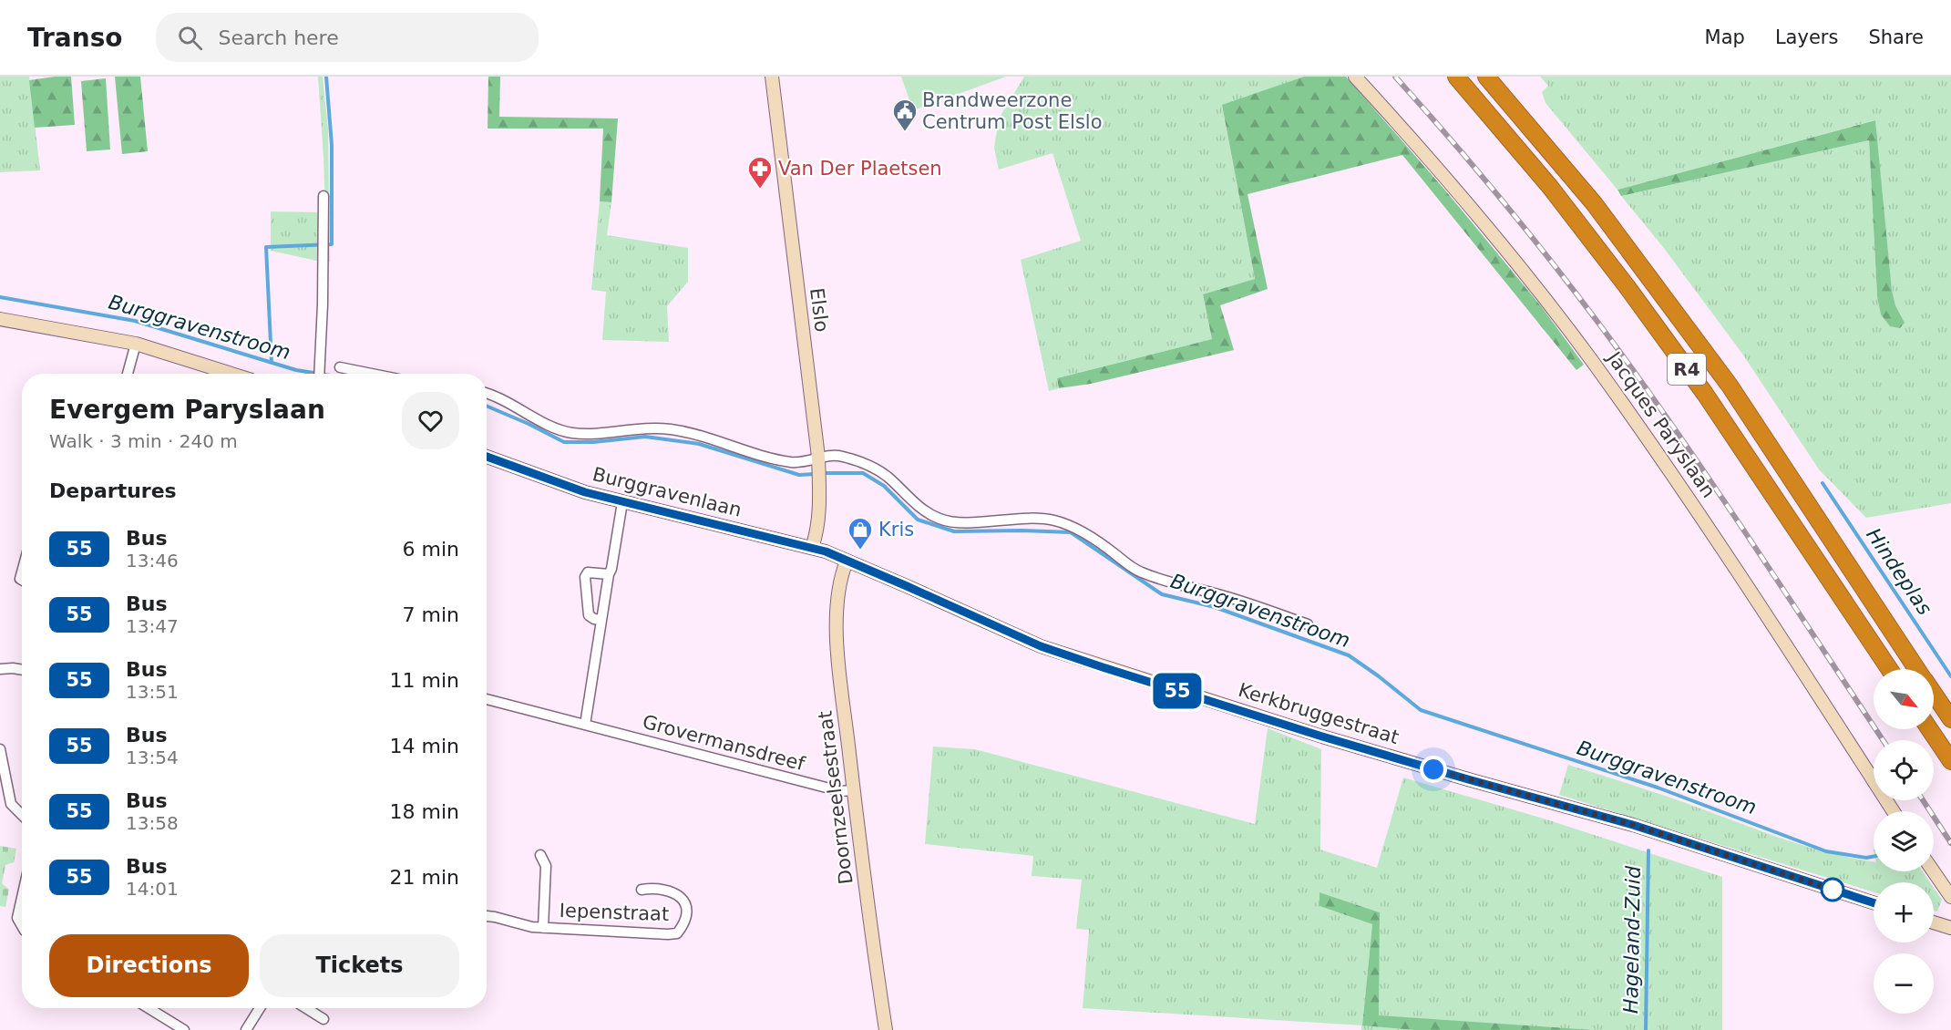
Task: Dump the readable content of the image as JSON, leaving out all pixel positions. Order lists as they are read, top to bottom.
{
  "streets": {
    "highway": ["R4"],
    "main road": [
      "Elslo",
      "Jacques Paryslaan",
      "Burggravenlaan",
      "Kerkbruggestraat",
      "Doornzeelsestraat"
    ],
    "street": ["Grovermansdreef", "Iepenstraat"]
  },
  "crossings": [
    ["Elslo", "Burggravenlaan"],
    ["Burggravenlaan", "Kerkbruggestraat"],
    ["Burggravenlaan", "Doornzeelsestraat"],
    ["Kerkbruggestraat", "Doornzeelsestraat"],
    ["Grovermansdreef", "Doornzeelsestraat"]
  ],
  "water": ["Burggravenstroom", "Hindeplas", "Hageland-Zuid"],
  "places": {
    "public building": ["Brandweerzone Centrum Post Elslo"],
    "pharmacy": ["Van Der Plaetsen"],
    "shop": ["Kris"]
  },
  "lines": ["bus line 55"],
  "north": "bottom right",
  "page": {
    "header": "Transo",
    "search": "Search here",
    "nav": ["Map", "Layers", "Share"],
    "on_map": "55",
    "heading": [
      ["Evergem Paryslaan", "Walk · 3 min · 240 m"],
      "Departures"
    ],
    "list": [
      {
        "mark": "55",
        "name": "Bus",
        "note": "13:46",
        "value": "6 min"
      },
      {
        "mark": "55",
        "name": "Bus",
        "note": "13:47",
        "value": "7 min"
      },
      {
        "mark": "55",
        "name": "Bus",
        "note": "13:51",
        "value": "11 min"
      },
      {
        "mark": "55",
        "name": "Bus",
        "note": "13:54",
        "value": "14 min"
      },
      {
        "mark": "55",
        "name": "Bus",
        "note": "13:58",
        "value": "18 min"
      },
      {
        "mark": "55",
        "name": "Bus",
        "note": "14:01",
        "value": "21 min"
      }
    ],
    "map_buttons": ["+", "−"],
    "buttons": ["Directions", "Tickets"]
  }
}
